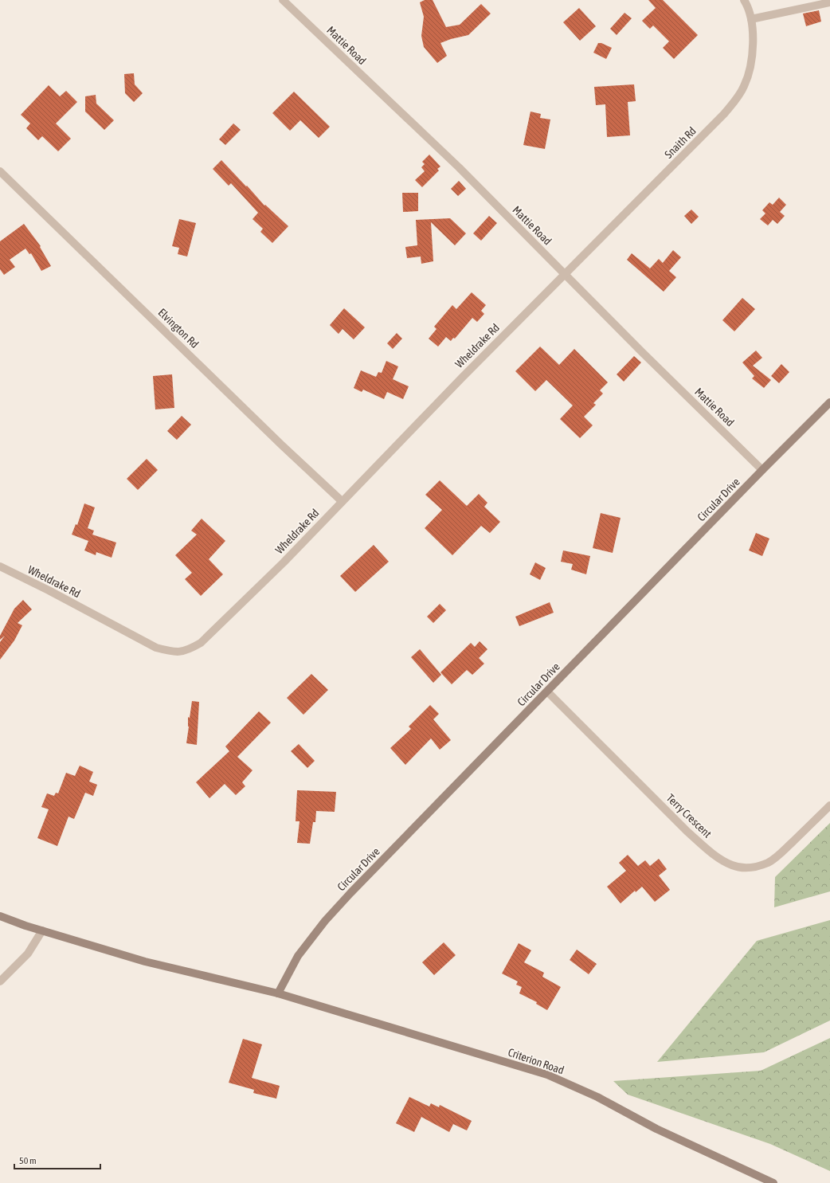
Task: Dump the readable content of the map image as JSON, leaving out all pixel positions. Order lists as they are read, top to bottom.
{
  "streets": {
    "street": [
      "Mattie Road",
      "Snaith Rd",
      "Elvington Rd",
      "Wheldrake Rd",
      "Circular Drive",
      "Terry Crescent",
      "Criterion Road"
    ]
  },
  "crossings": [
    ["Mattie Road", "Snaith Rd"],
    ["Mattie Road", "Wheldrake Rd"],
    ["Mattie Road", "Circular Drive"],
    ["Snaith Rd", "Wheldrake Rd"],
    ["Elvington Rd", "Wheldrake Rd"],
    ["Circular Drive", "Terry Crescent"],
    ["Circular Drive", "Criterion Road"]
  ],
  "scale_bar": "50 m"
}
